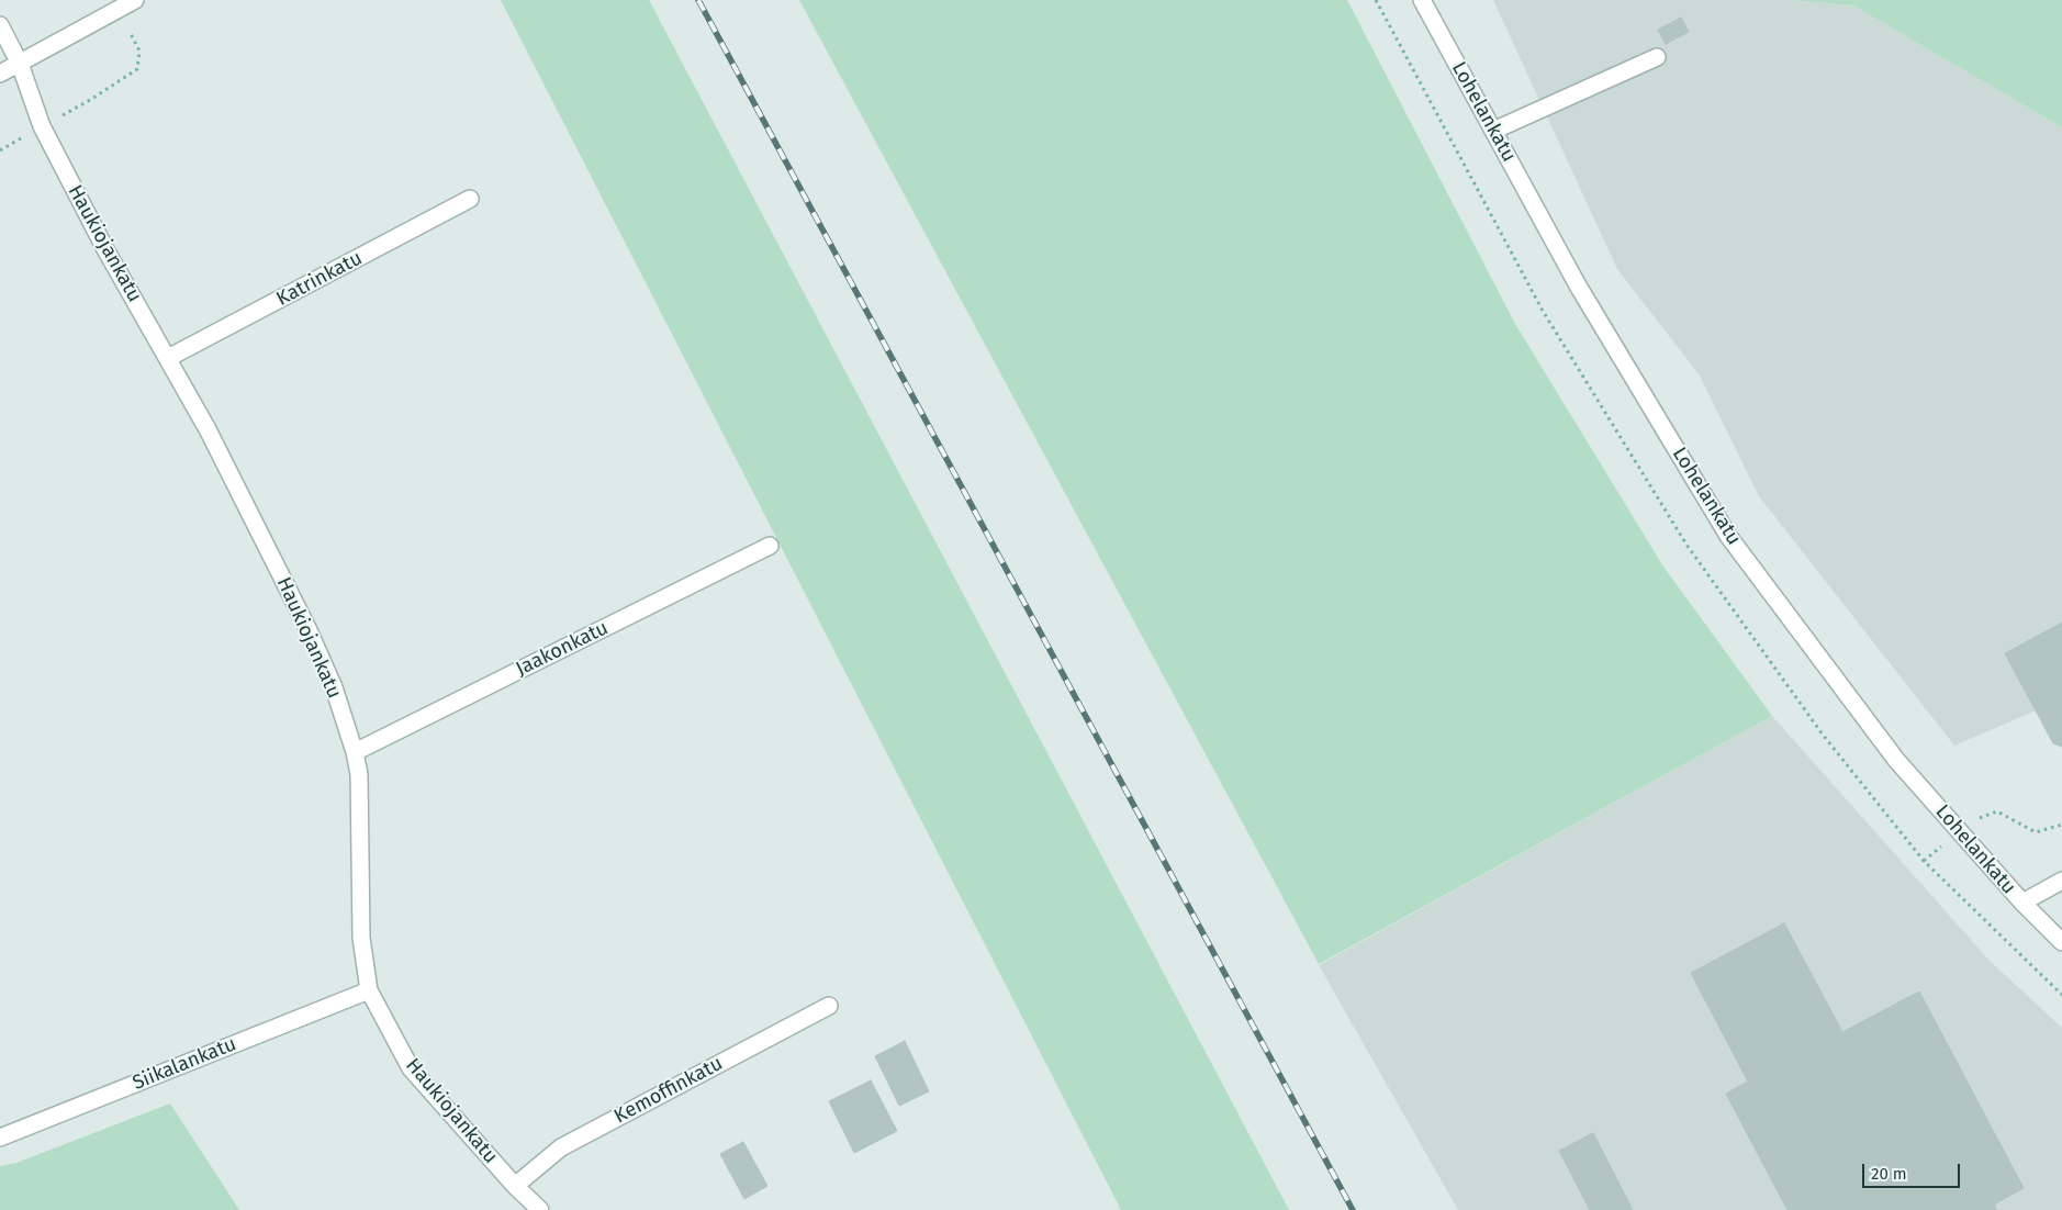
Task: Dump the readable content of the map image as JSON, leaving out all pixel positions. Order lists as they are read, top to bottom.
{
  "streets": {
    "street": [
      "Lohelankatu",
      "Haukiojankatu",
      "Katrinkatu",
      "Jaakonkatu",
      "Siikalankatu",
      "Kemoffinkatu"
    ]
  },
  "crossings": [
    ["Haukiojankatu", "Katrinkatu"],
    ["Haukiojankatu", "Jaakonkatu"],
    ["Haukiojankatu", "Siikalankatu"],
    ["Haukiojankatu", "Kemoffinkatu"]
  ],
  "scale_bar": "20 m"
}
